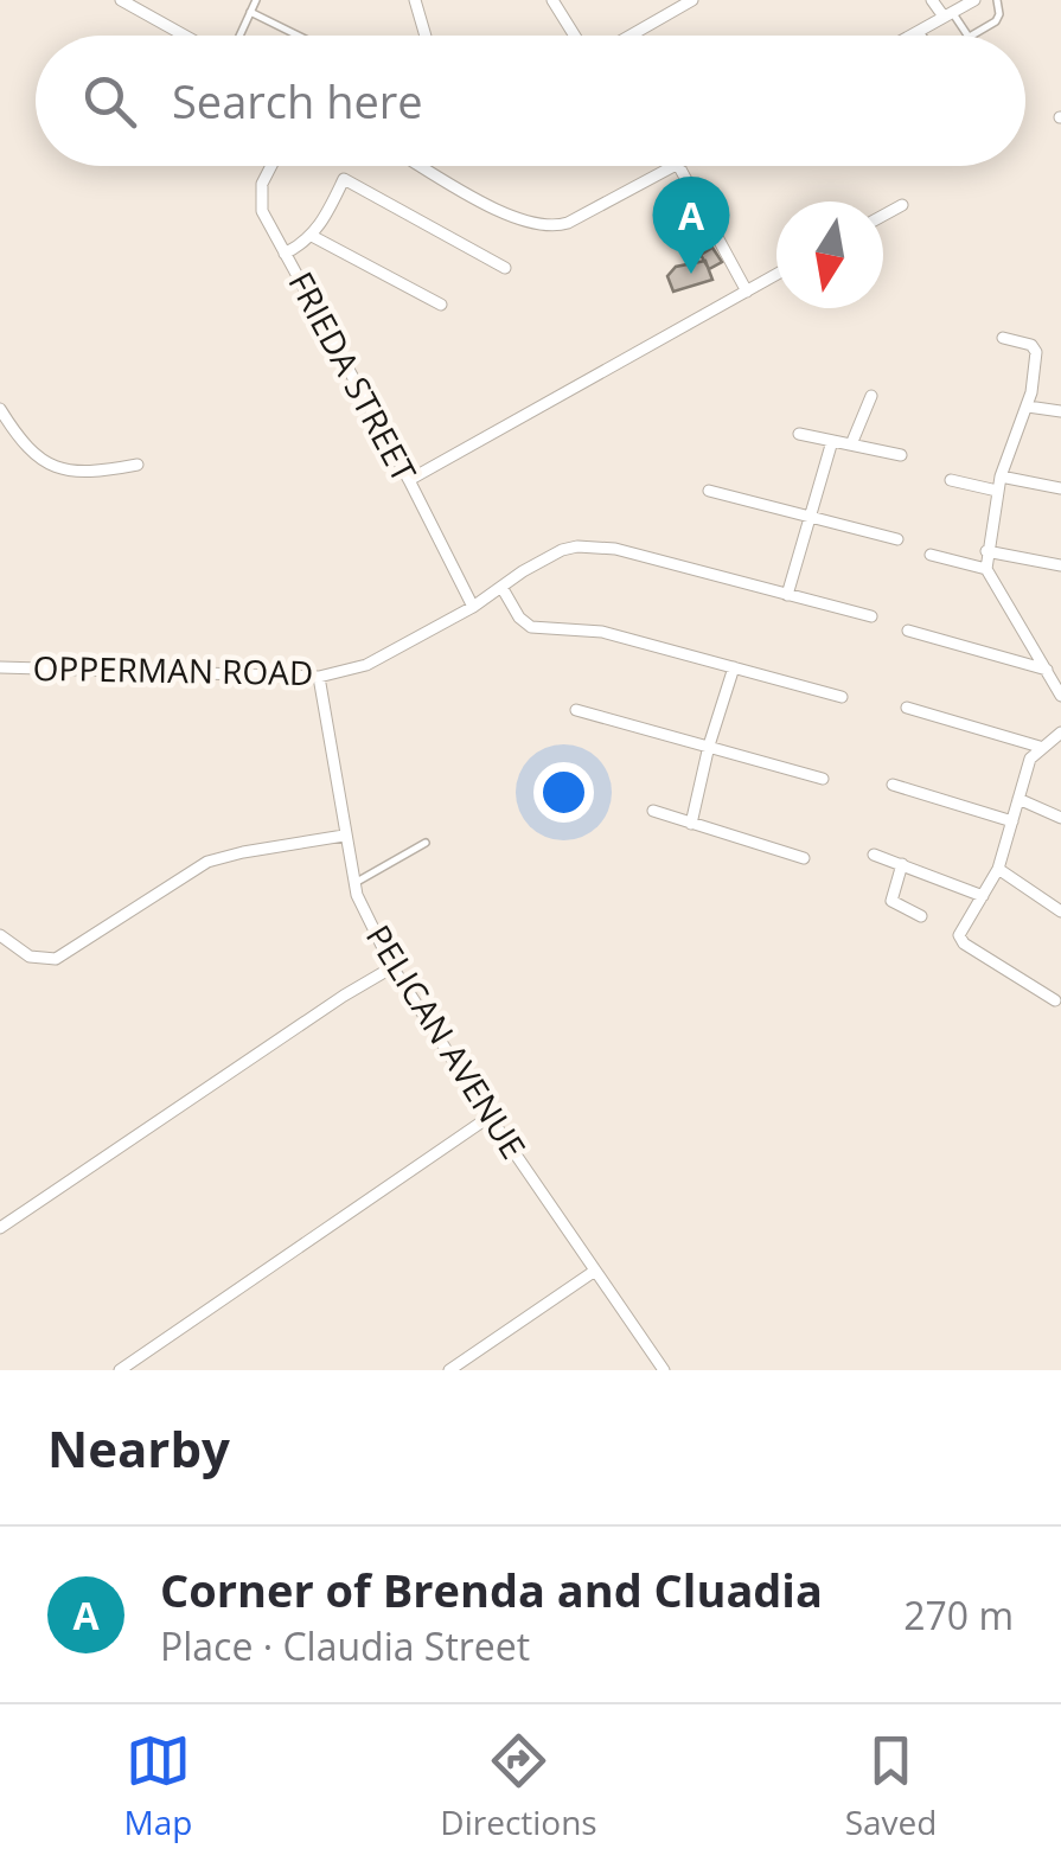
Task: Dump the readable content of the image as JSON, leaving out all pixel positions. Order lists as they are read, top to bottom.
{
  "streets": {
    "street": ["FRIEDA STREET", "OPPERMAN ROAD", "PELICAN AVENUE"]
  },
  "crossings": [
    ["FRIEDA STREET", "OPPERMAN ROAD"],
    ["OPPERMAN ROAD", "PELICAN AVENUE"]
  ],
  "north": "bottom",
  "page": {
    "search": "Search here",
    "pins": "A",
    "heading": "Nearby",
    "list": [
      {
        "mark": "A",
        "name": "Corner of Brenda and Cluadia",
        "note": "Place · Claudia Street",
        "value": "270 m"
      }
    ],
    "nav": ["Map", "Directions", "Saved"]
  }
}
